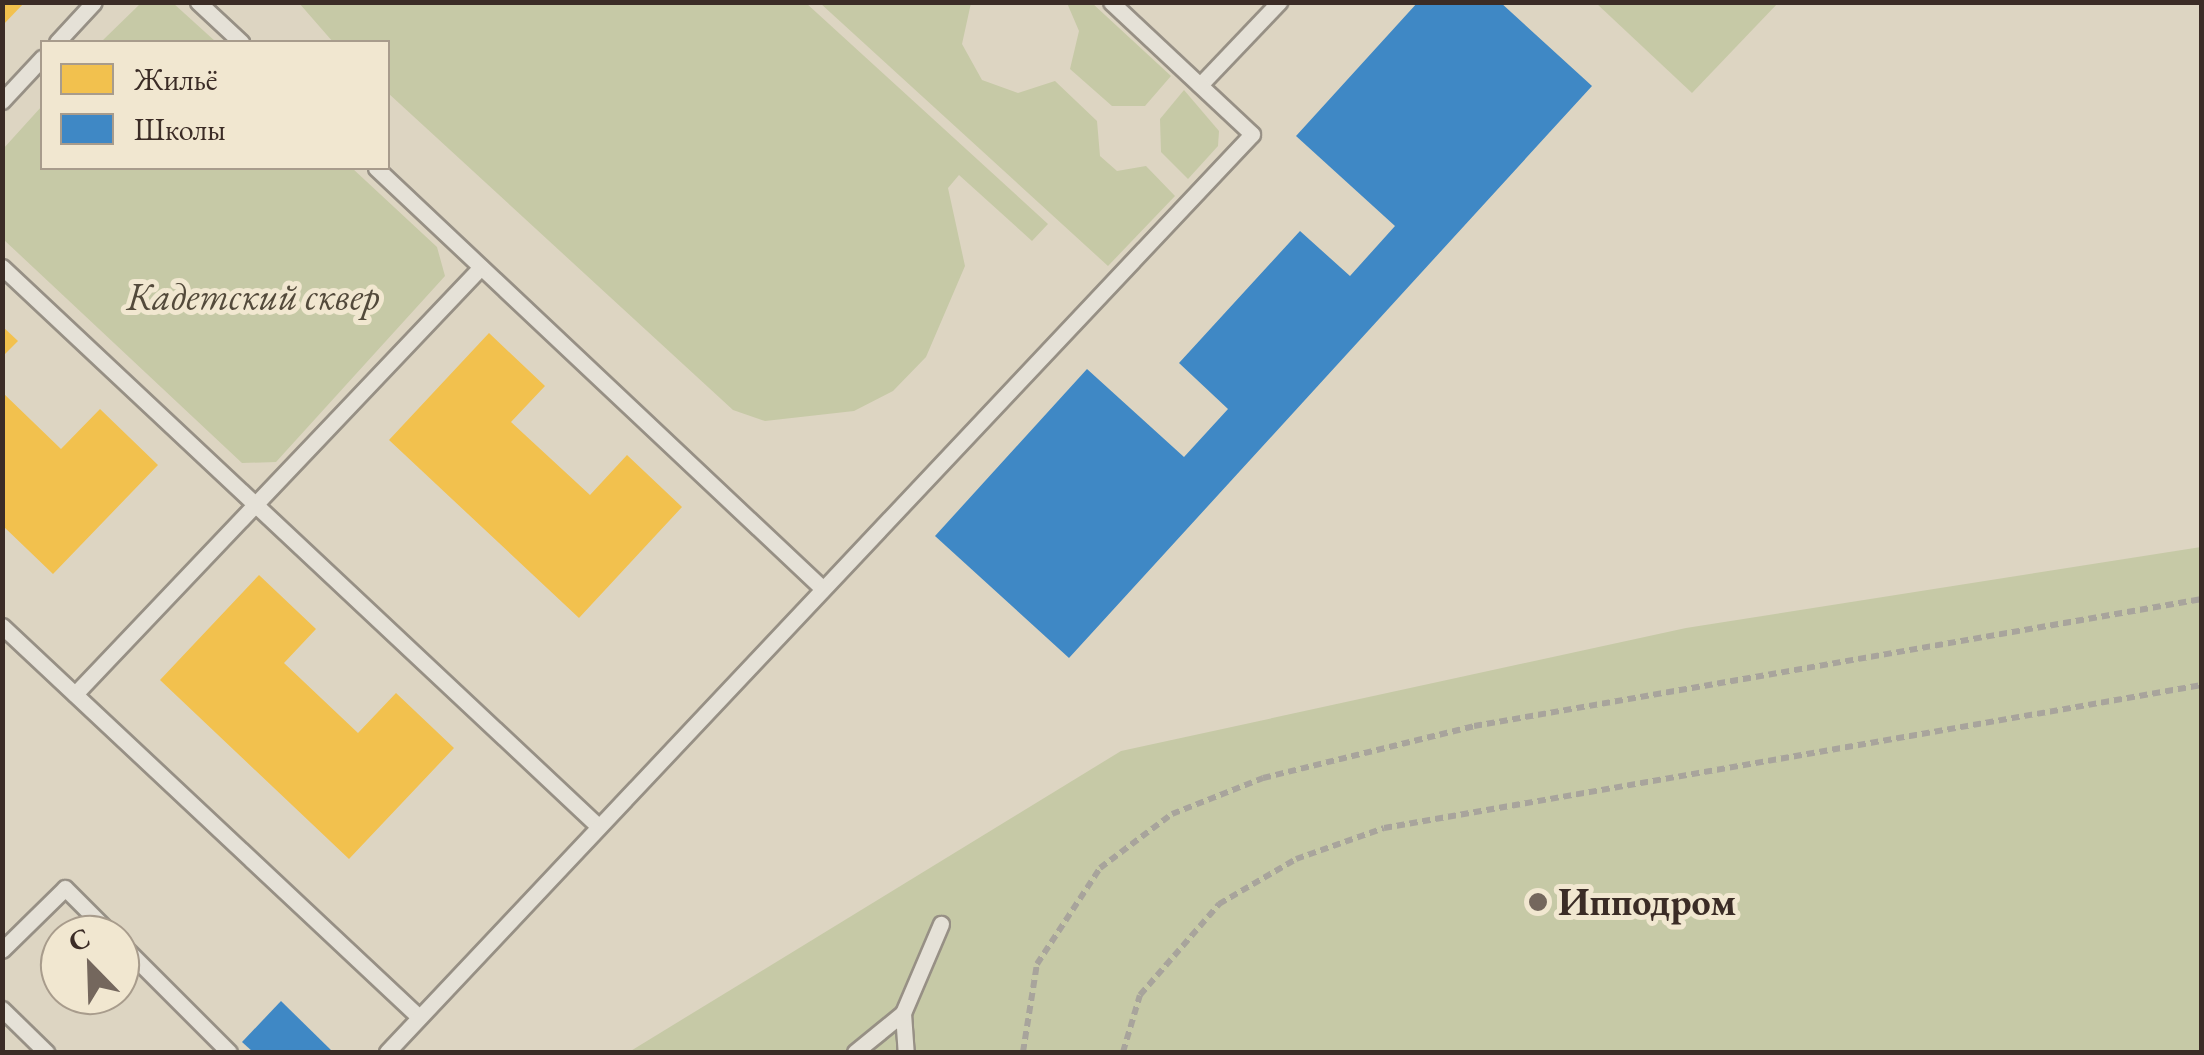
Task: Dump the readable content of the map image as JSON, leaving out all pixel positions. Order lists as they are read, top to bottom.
{
  "parks": ["Кадетский сквер"],
  "places": ["Ипподром"],
  "legend": ["Жильё", "Школы"],
  "north": "top left"
}
